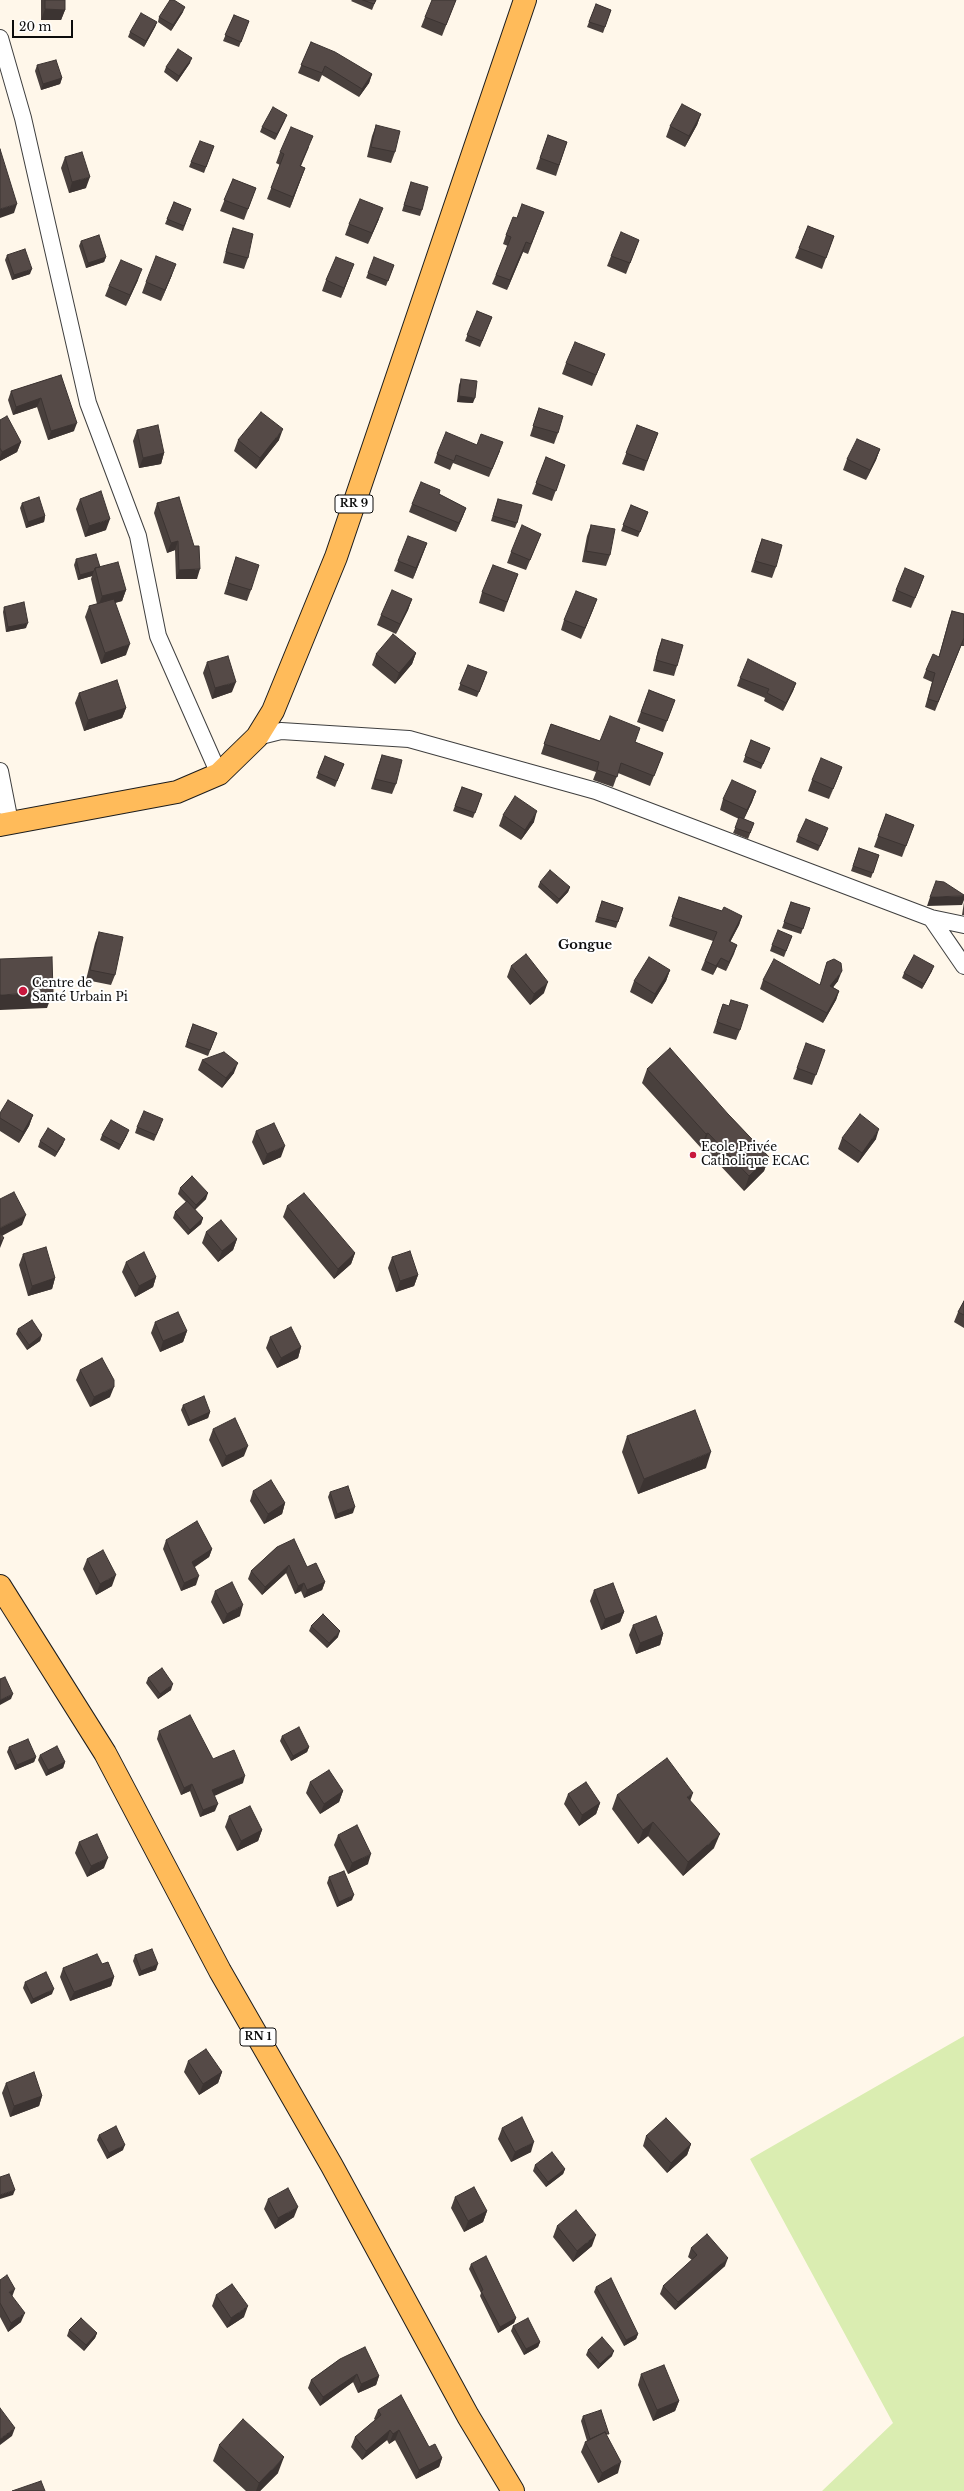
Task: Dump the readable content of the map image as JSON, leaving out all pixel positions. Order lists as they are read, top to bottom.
{
  "streets": {
    "main road": ["RR 9", "RN 1"]
  },
  "districts": ["Gongue"],
  "places": ["Centre de Santé Urbain Pi", "Ecole Privée Catholique ECAC"],
  "scale_bar": "20 m"
}
